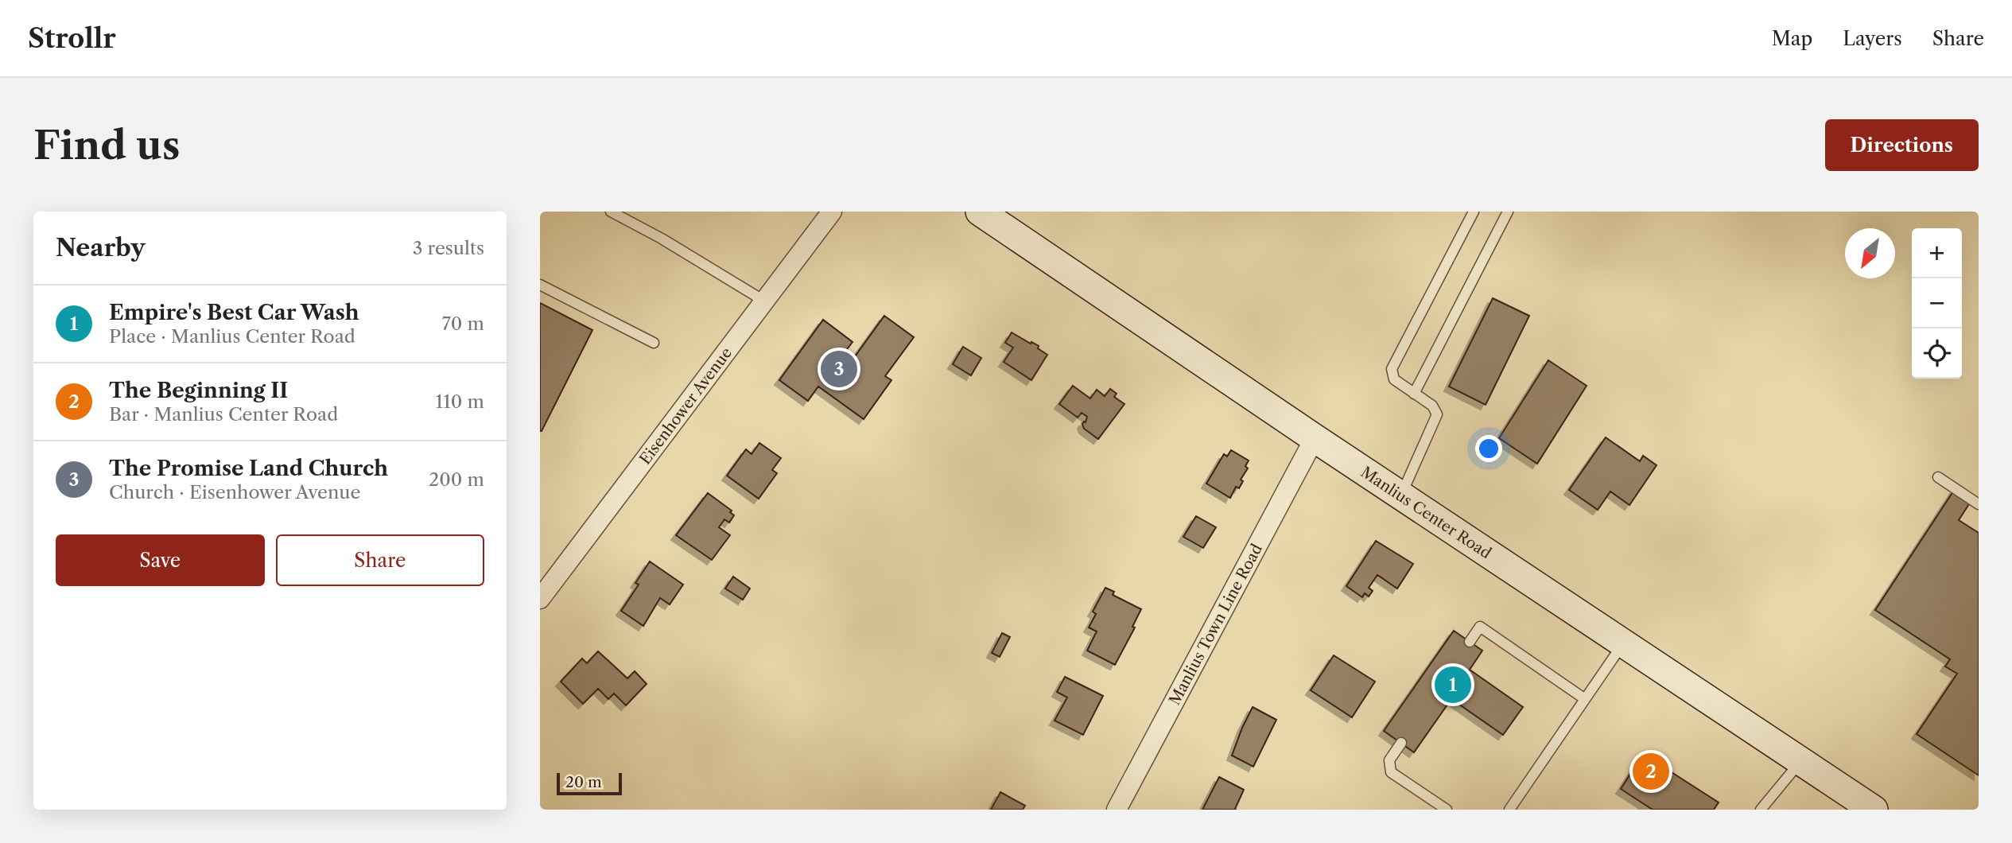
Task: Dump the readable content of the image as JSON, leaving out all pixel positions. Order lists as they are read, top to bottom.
{
  "streets": {
    "main road": ["Manlius Center Road"],
    "street": ["Eisenhower Avenue", "Manlius Town Line Road"]
  },
  "crossings": [
    ["Manlius Center Road", "Manlius Town Line Road"]
  ],
  "scale_bar": "20 m",
  "north": "bottom left",
  "page": {
    "header": "Strollr",
    "nav": ["Map", "Layers", "Share"],
    "buttons": [
      "Directions",
      ["Save", "Share"]
    ],
    "title": "Find us",
    "heading": ["Nearby", "3 results"],
    "map_buttons": ["+", "−"],
    "list": [
      {
        "mark": "1",
        "name": "Empire's Best Car Wash",
        "note": "Place · Manlius Center Road",
        "value": "70 m"
      },
      {
        "mark": "2",
        "name": "The Beginning II",
        "note": "Bar · Manlius Center Road",
        "value": "110 m"
      },
      {
        "mark": "3",
        "name": "The Promise Land Church",
        "note": "Church · Eisenhower Avenue",
        "value": "200 m"
      }
    ],
    "pins": ["3", "1", "2"],
    "scale": "20 m"
  }
}
